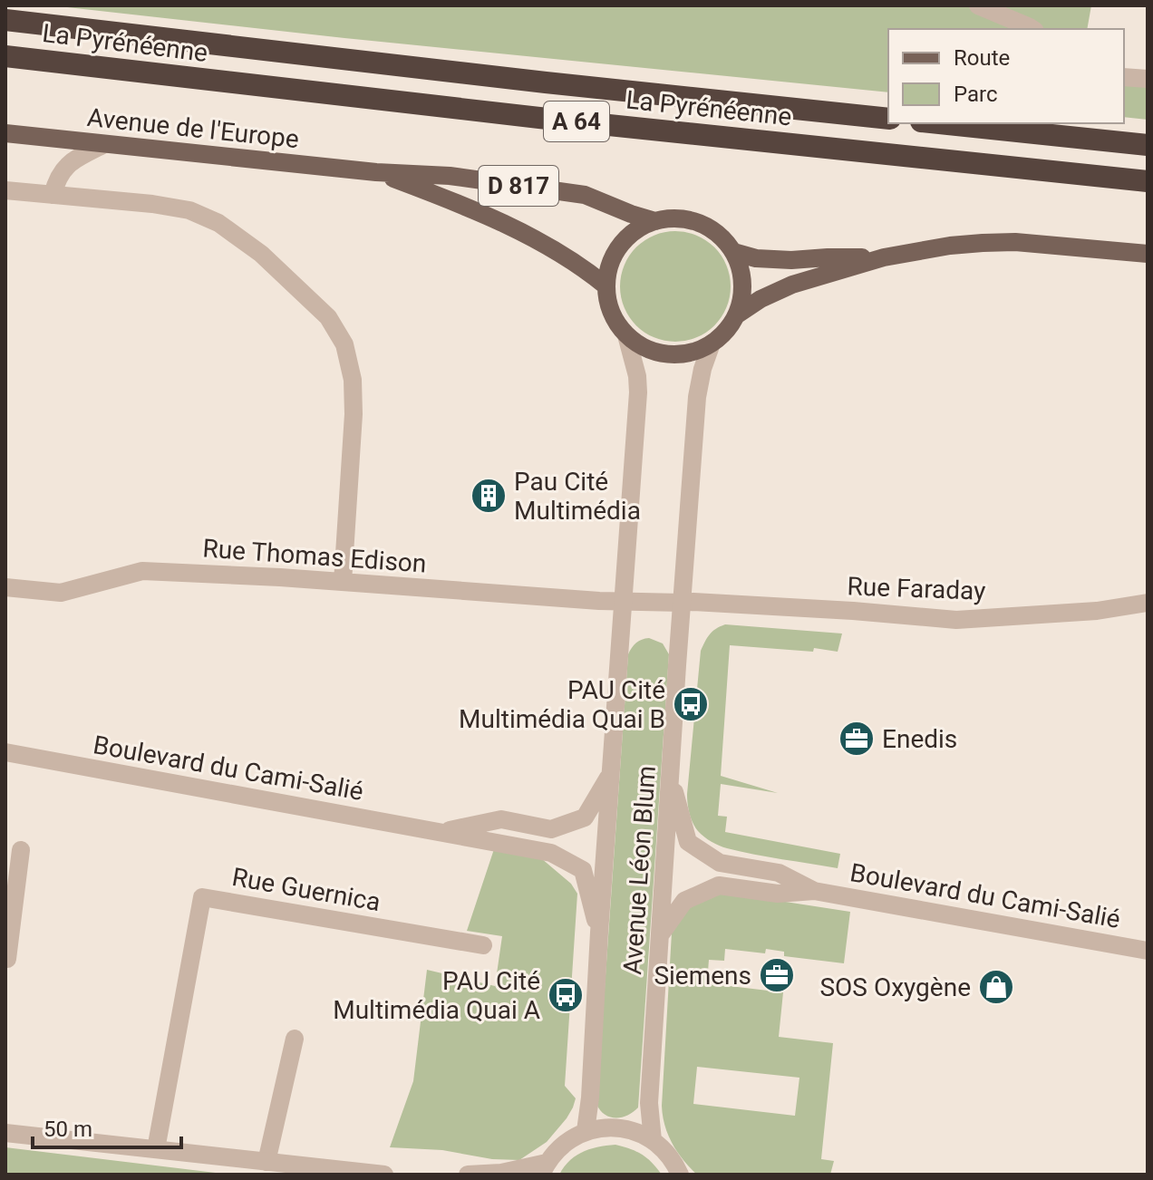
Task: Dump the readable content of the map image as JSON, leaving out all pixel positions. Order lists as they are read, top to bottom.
{
  "streets": {
    "highway": ["La Pyrénéenne", "A 64"],
    "main road": ["Avenue de l'Europe", "D 817"],
    "street": [
      "Rue Thomas Edison",
      "Rue Faraday",
      "Boulevard du Cami-Salié",
      "Avenue Léon Blum",
      "Rue Guernica"
    ]
  },
  "crossings": [
    ["Avenue de l'Europe", "Avenue Léon Blum"],
    ["Rue Thomas Edison", "Avenue Léon Blum"],
    ["Rue Faraday", "Avenue Léon Blum"],
    ["Boulevard du Cami-Salié", "Avenue Léon Blum"]
  ],
  "places": {
    "building": ["Pau Cité Multimédia"],
    "bus stop": ["PAU Cité Multimédia Quai B", "PAU Cité Multimédia Quai A"],
    "office": ["Enedis", "Siemens"],
    "shop": ["SOS Oxygène"]
  },
  "legend": ["Route", "Parc"],
  "scale_bar": "50 m"
}
